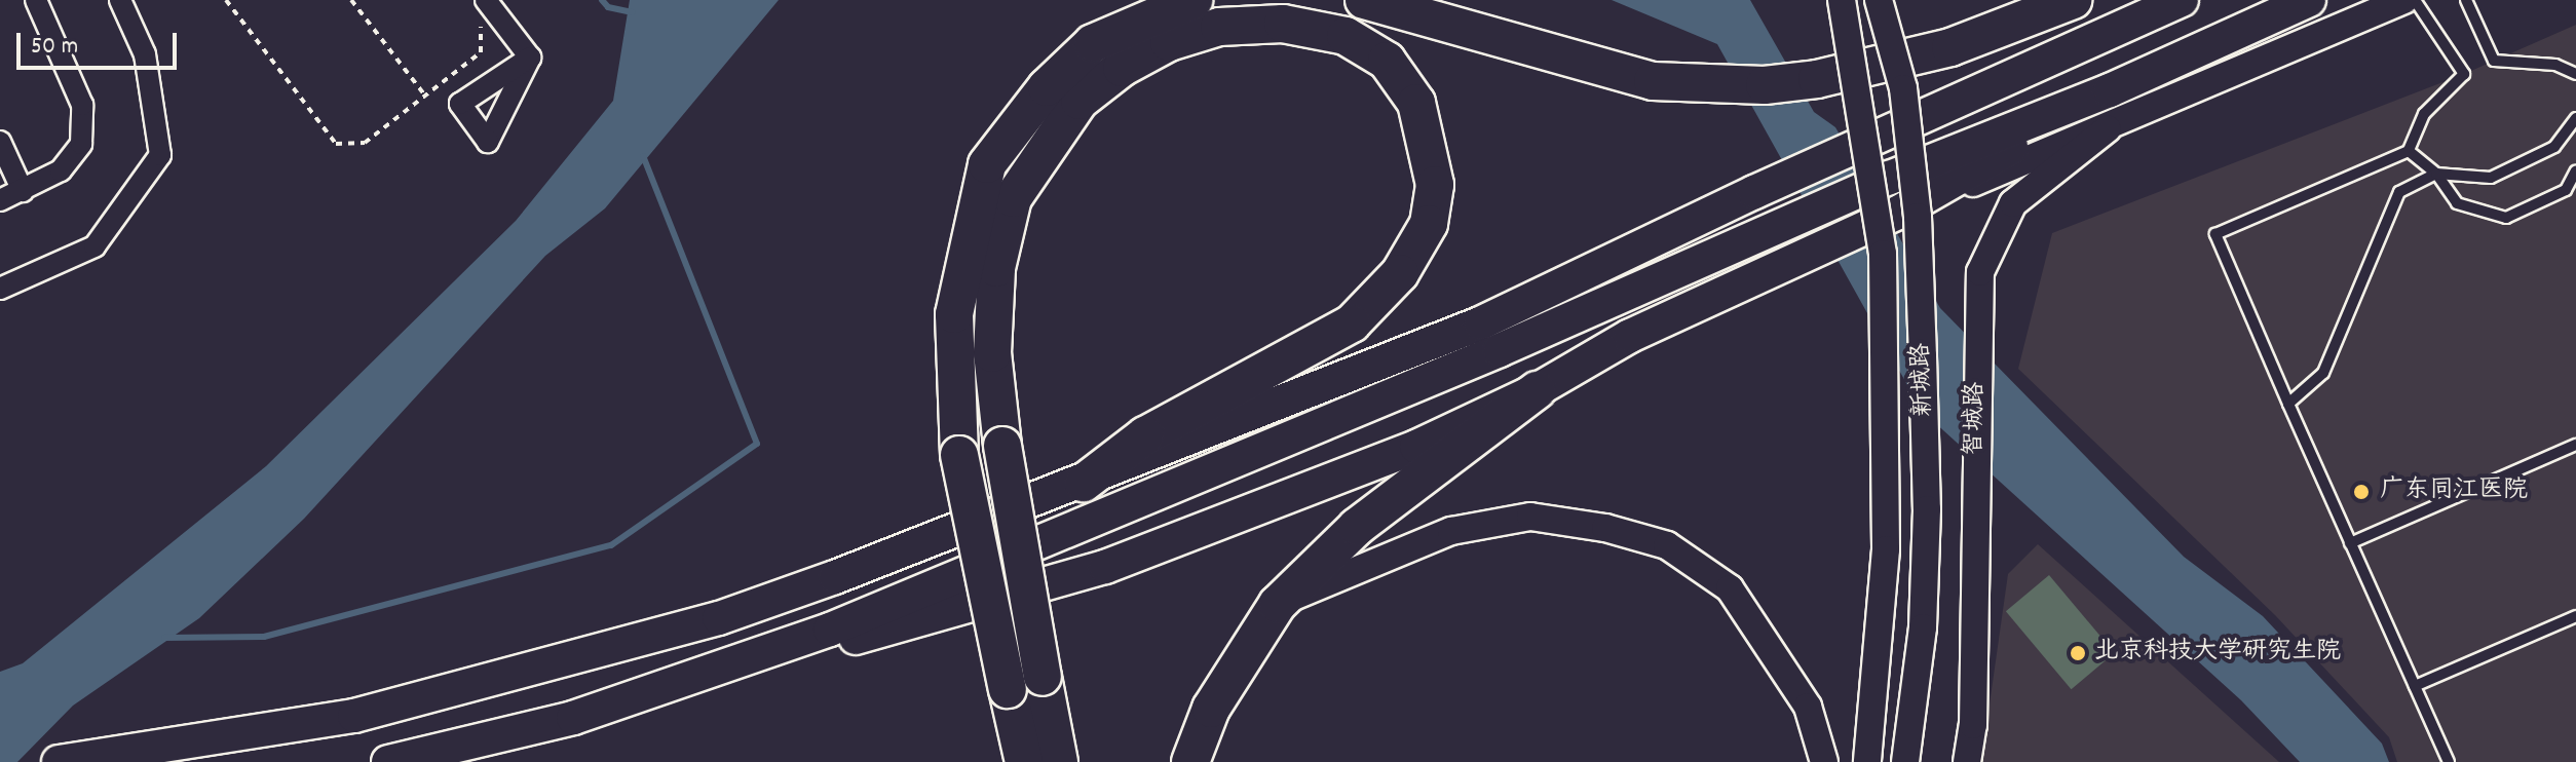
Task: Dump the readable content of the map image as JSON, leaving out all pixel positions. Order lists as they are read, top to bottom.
{
  "streets": {
    "street": ["新城路", "智城路"]
  },
  "places": ["广东同江医院", "北京科技大学研究生院"],
  "scale_bar": "50 m"
}
